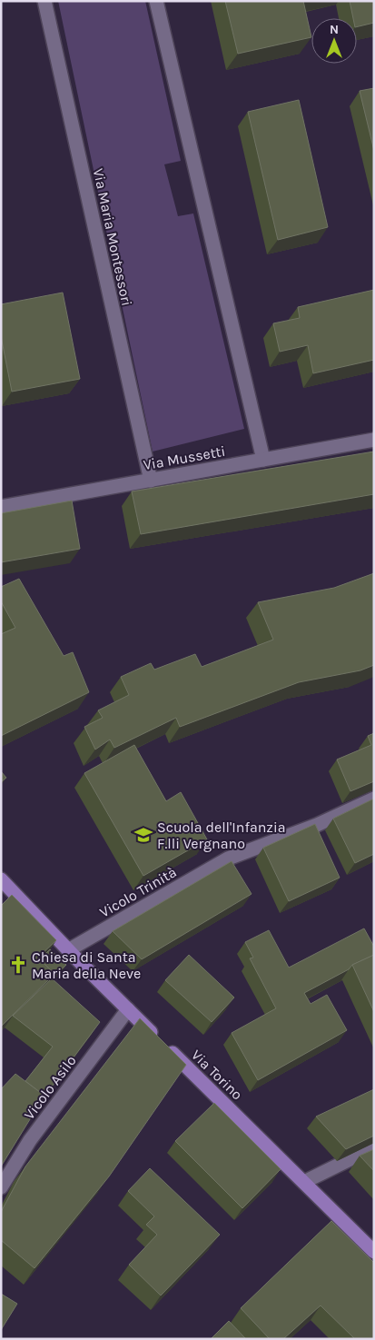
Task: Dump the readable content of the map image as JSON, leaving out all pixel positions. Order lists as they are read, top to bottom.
{
  "streets": {
    "main road": ["Via Torino"],
    "street": [
      "Via Maria Montessori",
      "Via Mussetti",
      "Vicolo Trinità",
      "Vicolo Asilo"
    ]
  },
  "crossings": [
    ["Via Maria Montessori", "Via Mussetti"],
    ["Vicolo Trinità", "Via Torino"],
    ["Via Torino", "Vicolo Asilo"]
  ],
  "places": {
    "school or university": ["Scuola dell'Infanzia F.lli Vergnano"],
    "church": ["Chiesa di Santa Maria della Neve"]
  },
  "north": "top"
}
